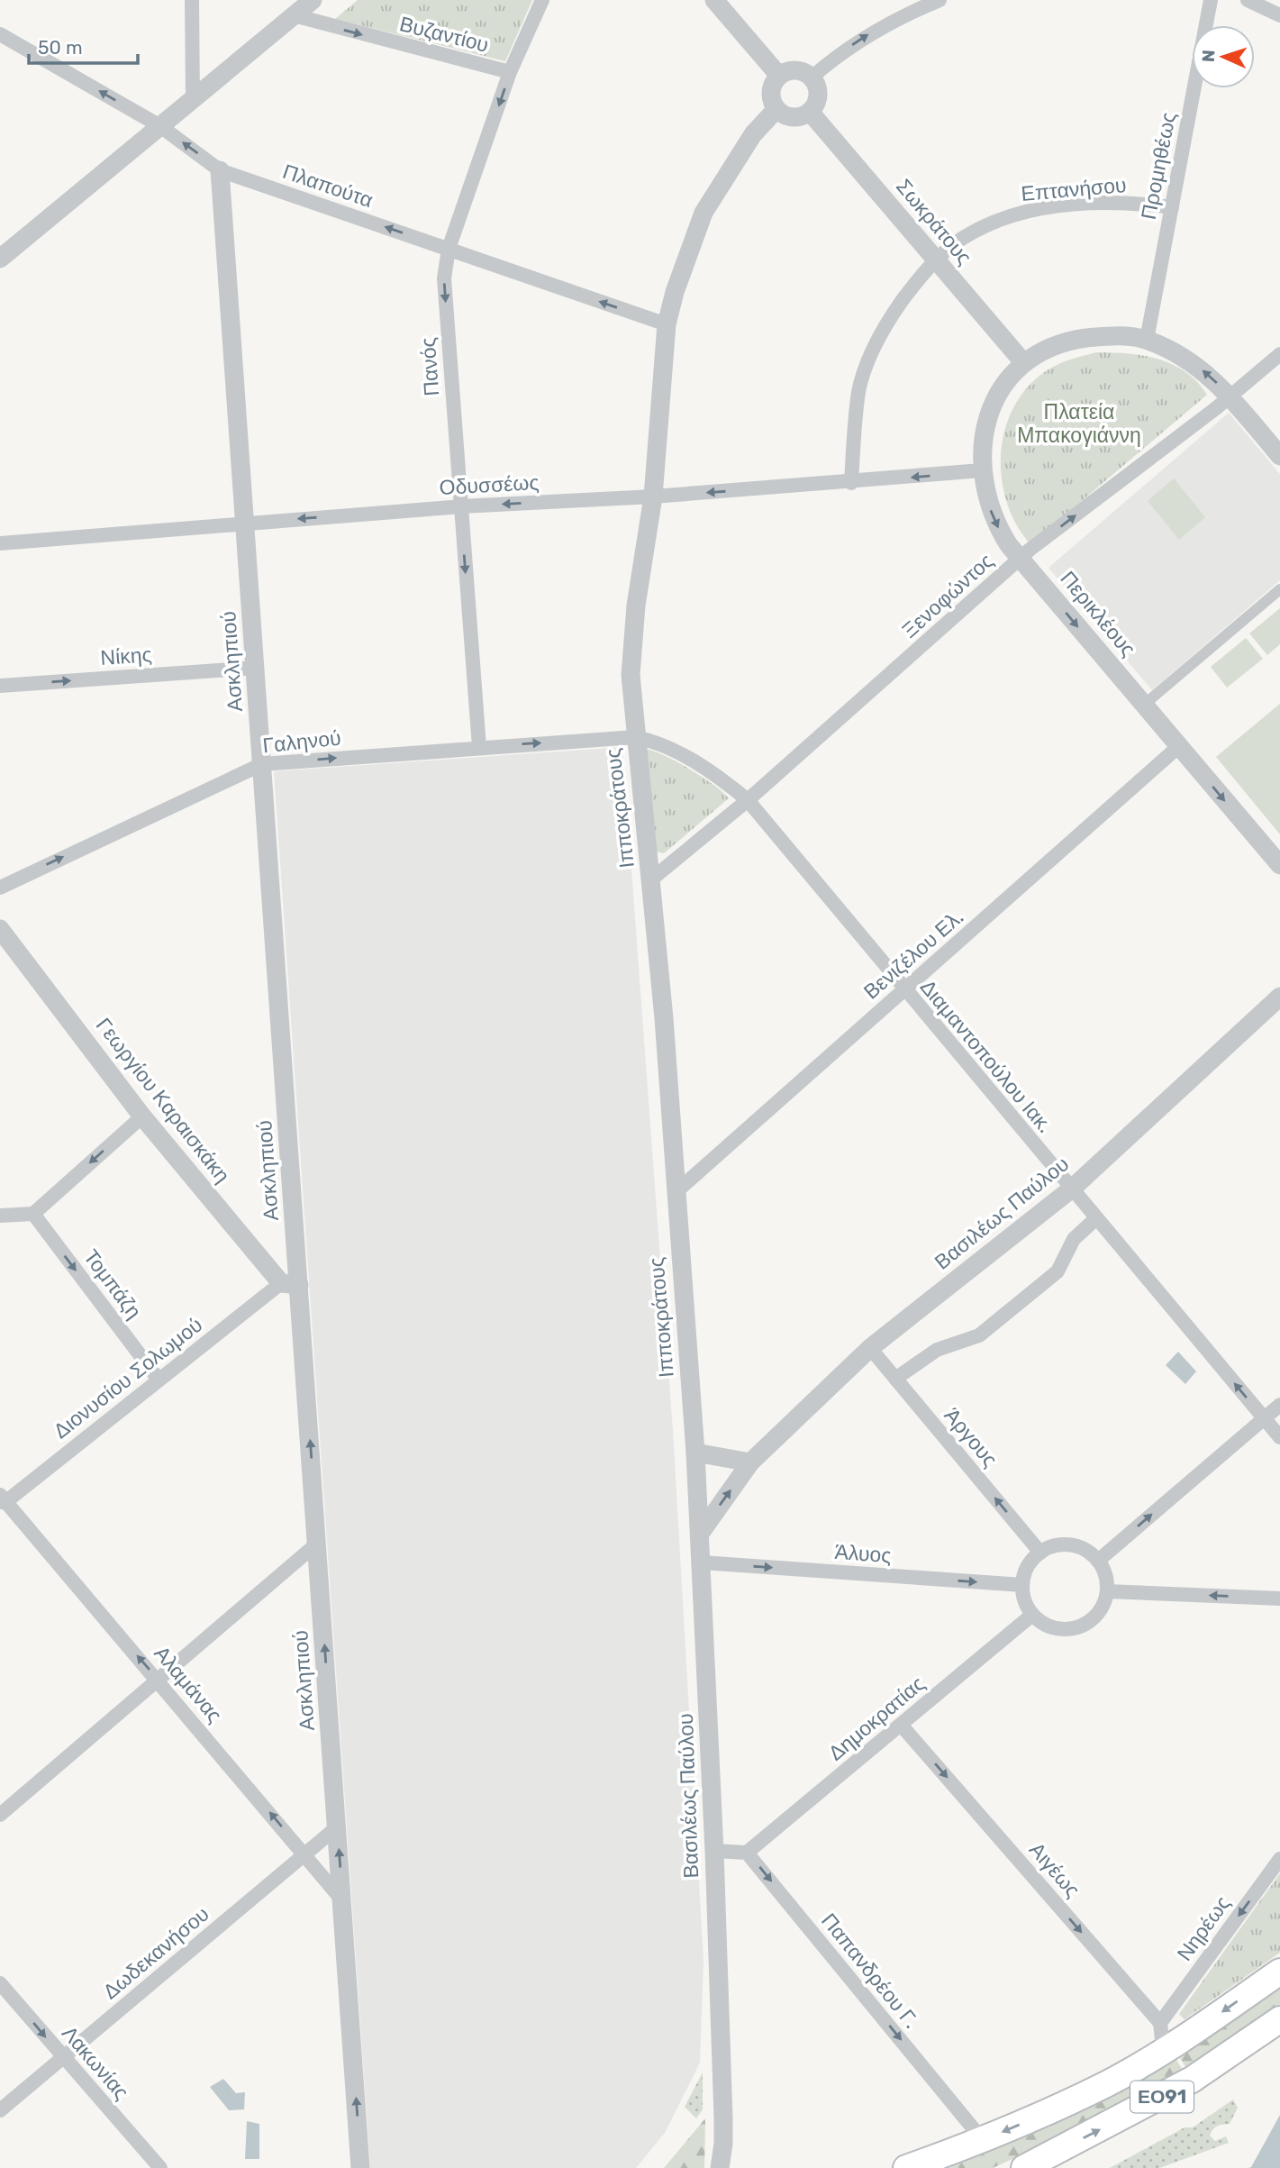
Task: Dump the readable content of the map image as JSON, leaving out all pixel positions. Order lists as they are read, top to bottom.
{
  "streets": {
    "highway": ["ΕΟ91"],
    "street": [
      "Βυζαντίου",
      "Προμηθέως",
      "Πλαπούτα",
      "Επτανήσου",
      "Σωκράτους",
      "Πανός",
      "Οδυσσέως",
      "Ξενοφώντος",
      "Περικλέους",
      "Νίκης",
      "Ασκληπιού",
      "Γαληνού",
      "Ιπποκράτους",
      "Βενιζέλου Ελ.",
      "Διαμαντοπούλου Ιακ.",
      "Γεωργίου Καραισκάκη",
      "Βασιλέως Παύλου",
      "Τομπάζη",
      "Διονυσίου Σολωμού",
      "Άργους",
      "Άλυος",
      "Αλαμάνας",
      "Δημοκρατίας",
      "Αιγέως",
      "Νηρέως",
      "Δωδεκανήσου",
      "Παπανδρέου Γ.",
      "Λακωνίας"
    ]
  },
  "crossings": [
    ["Βυζαντίου", "Πανός"],
    ["Προμηθέως", "Επτανήσου"],
    ["Πλαπούτα", "Πανός"],
    ["Πλαπούτα", "Ασκληπιού"],
    ["Πλαπούτα", "Ιπποκράτους"],
    ["Επτανήσου", "Σωκράτους"],
    ["Επτανήσου", "Οδυσσέως"],
    ["Σωκράτους", "Περικλέους"],
    ["Σωκράτους", "Ιπποκράτους"],
    ["Πανός", "Οδυσσέως"],
    ["Πανός", "Γαληνού"],
    ["Οδυσσέως", "Περικλέους"],
    ["Οδυσσέως", "Ασκληπιού"],
    ["Οδυσσέως", "Ιπποκράτους"],
    ["Ξενοφώντος", "Περικλέους"],
    ["Ξενοφώντος", "Ιπποκράτους"],
    ["Ξενοφώντος", "Διαμαντοπούλου Ιακ."],
    ["Περικλέους", "Βενιζέλου Ελ."],
    ["Νίκης", "Ασκληπιού"],
    ["Ασκληπιού", "Γαληνού"],
    ["Ασκληπιού", "Γεωργίου Καραισκάκη"],
    ["Ασκληπιού", "Διονυσίου Σολωμού"],
    ["Ασκληπιού", "Αλαμάνας"],
    ["Ασκληπιού", "Δωδεκανήσου"],
    ["Γαληνού", "Ιπποκράτους"],
    ["Γαληνού", "Διαμαντοπούλου Ιακ."],
    ["Ιπποκράτους", "Βενιζέλου Ελ."],
    ["Ιπποκράτους", "Διαμαντοπούλου Ιακ."],
    ["Ιπποκράτους", "Βασιλέως Παύλου"],
    ["Βενιζέλου Ελ.", "Διαμαντοπούλου Ιακ."],
    ["Διαμαντοπούλου Ιακ.", "Βασιλέως Παύλου"],
    ["Γεωργίου Καραισκάκη", "Διονυσίου Σολωμού"],
    ["Βασιλέως Παύλου", "Άργους"],
    ["Βασιλέως Παύλου", "Άλυος"],
    ["Τομπάζη", "Διονυσίου Σολωμού"],
    ["Διονυσίου Σολωμού", "Αλαμάνας"],
    ["Άργους", "Άλυος"],
    ["Άργους", "Δημοκρατίας"],
    ["Άλυος", "Δημοκρατίας"],
    ["Αλαμάνας", "Δωδεκανήσου"],
    ["Δημοκρατίας", "Αιγέως"],
    ["Δημοκρατίας", "Παπανδρέου Γ."],
    ["Αιγέως", "Νηρέως"],
    ["Δωδεκανήσου", "Λακωνίας"],
    ["Παπανδρέου Γ.", "ΕΟ91"]
  ],
  "one_way": [
    "Βυζαντίου",
    "Πλαπούτα",
    "Πανός",
    "Οδυσσέως",
    "Περικλέους",
    "Νίκης",
    "Ασκληπιού",
    "Γαληνού",
    "Τομπάζη",
    "Άργους",
    "Άλυος",
    "Αλαμάνας",
    "Αιγέως",
    "Νηρέως",
    "Παπανδρέου Γ.",
    "Λακωνίας"
  ],
  "parks": ["Πλατεία Μπακογιάννη"],
  "scale_bar": "50 m",
  "north": "left"
}
